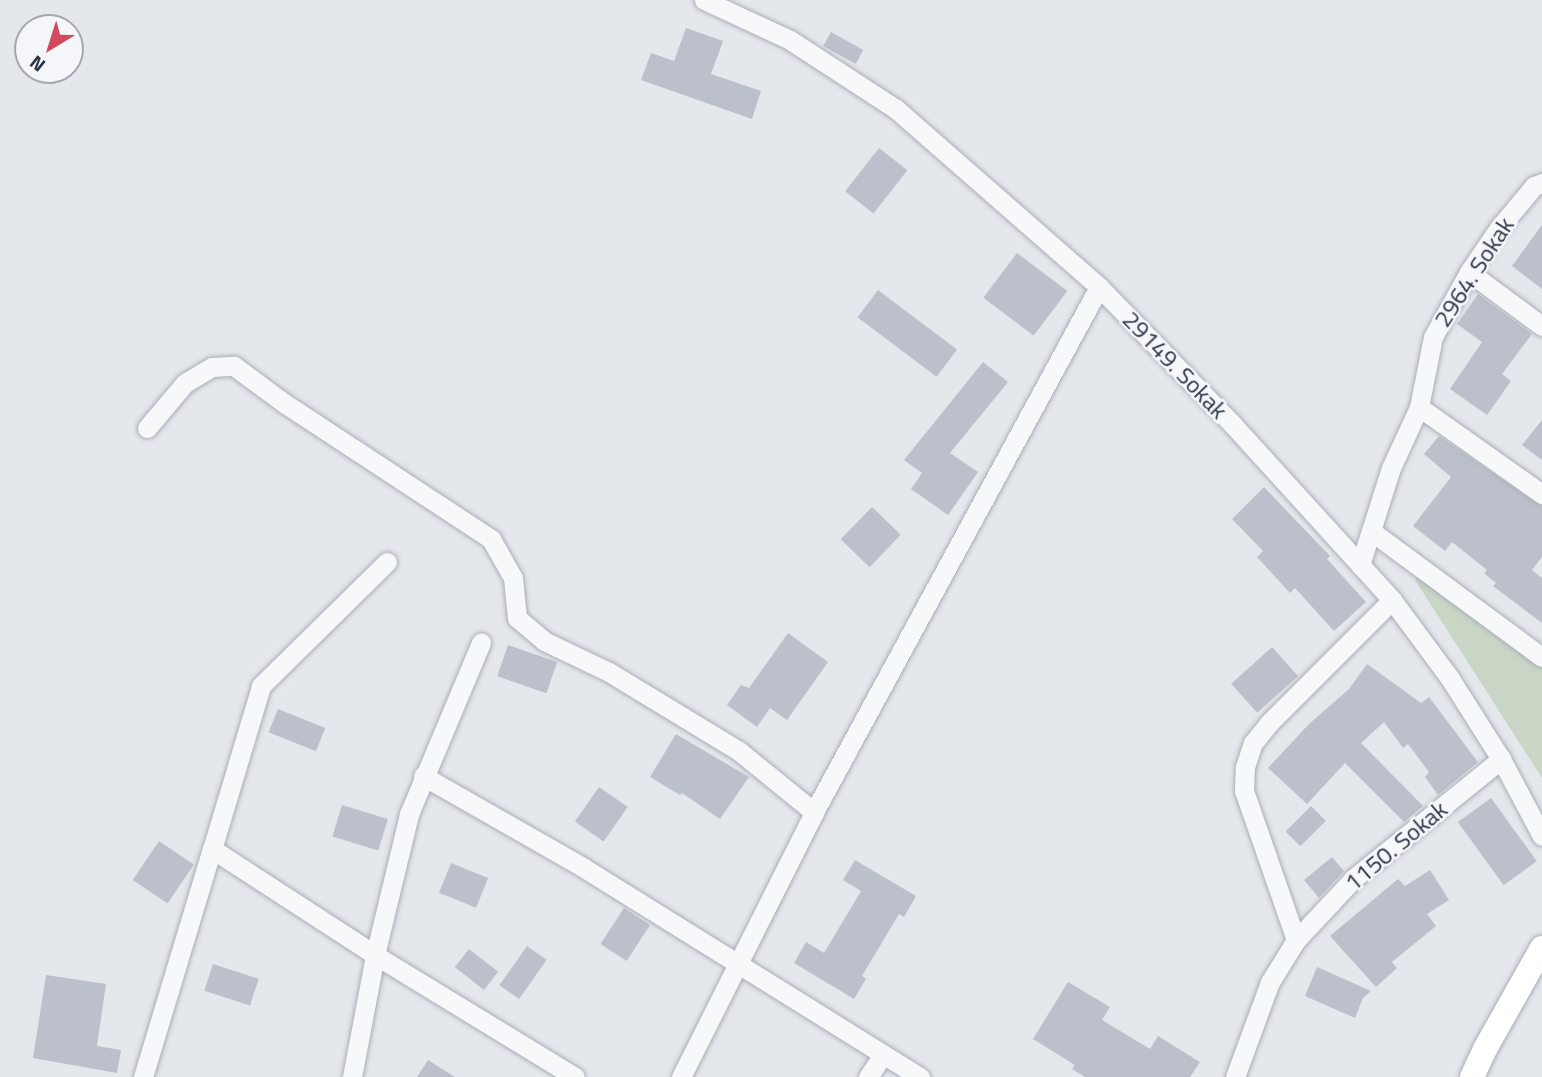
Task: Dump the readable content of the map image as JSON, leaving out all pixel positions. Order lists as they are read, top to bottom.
{
  "streets": {
    "street": ["2964. Sokak", "29149. Sokak", "1150. Sokak"]
  },
  "crossings": [
    ["2964. Sokak", "29149. Sokak"],
    ["29149. Sokak", "1150. Sokak"]
  ],
  "north": "bottom left"
}
